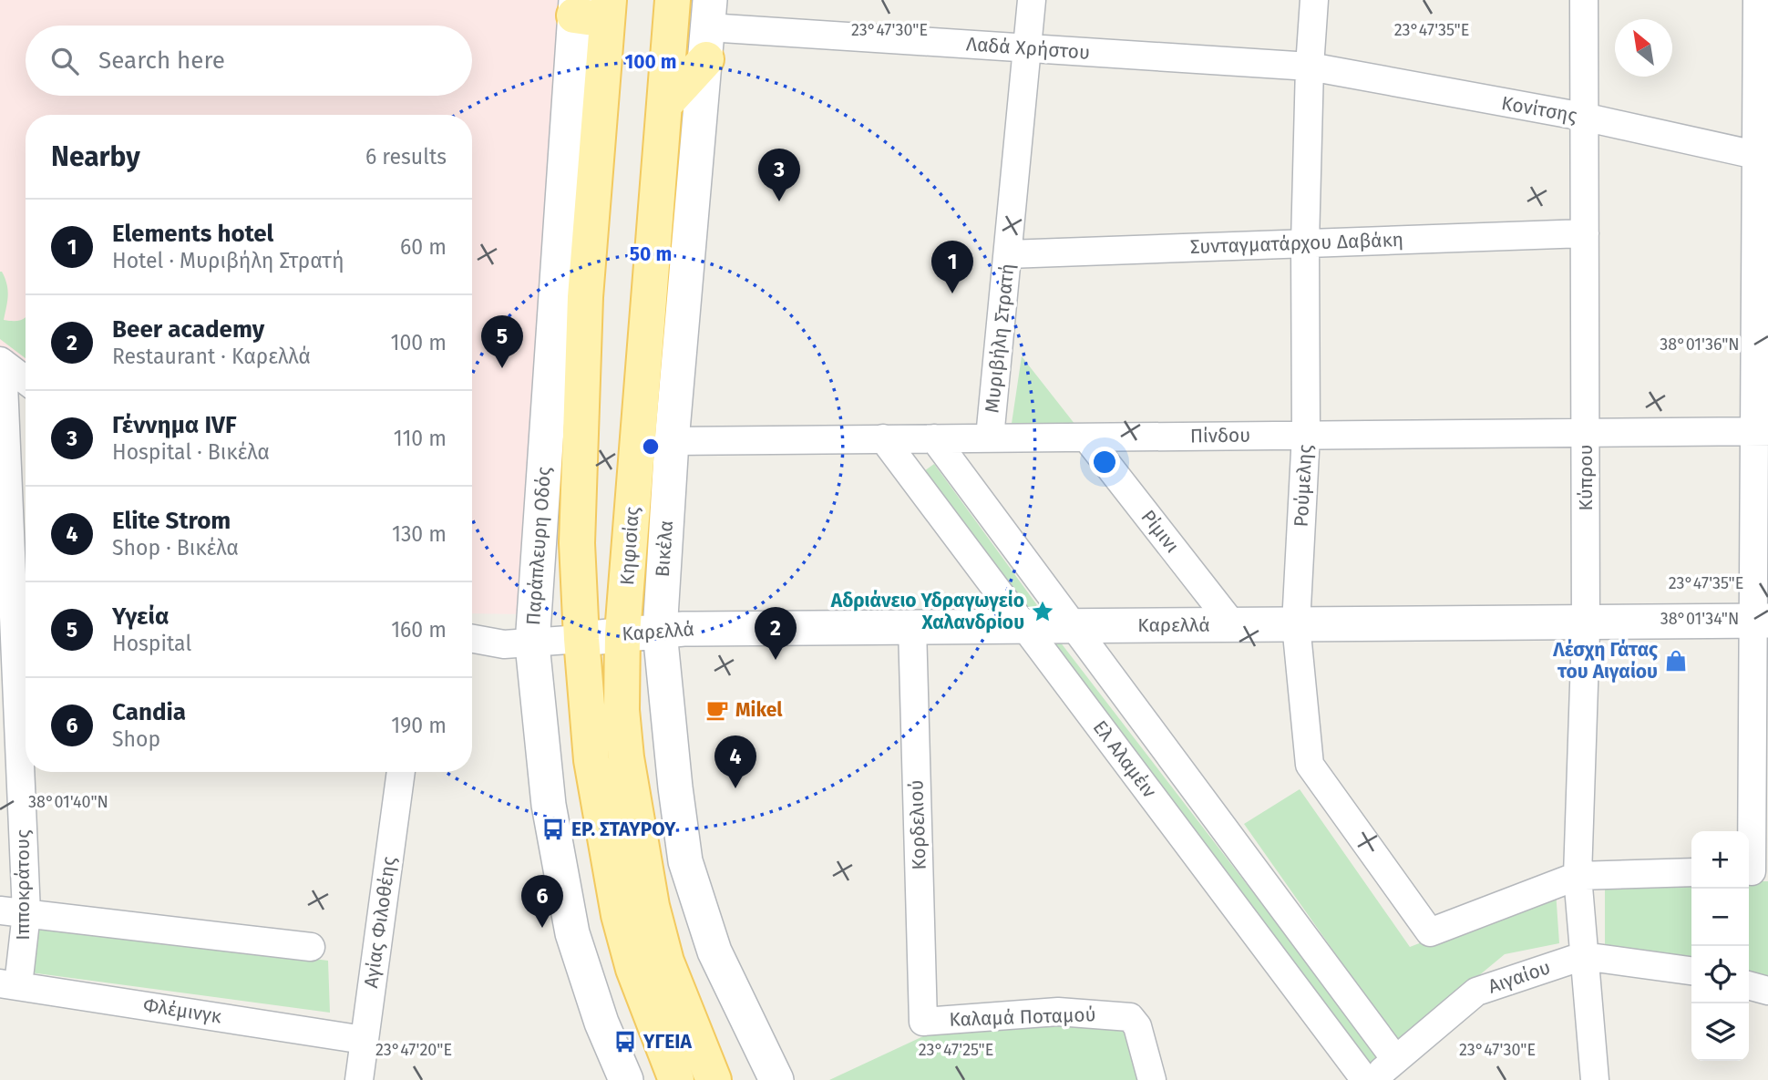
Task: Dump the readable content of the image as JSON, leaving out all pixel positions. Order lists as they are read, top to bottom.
{
  "streets": {
    "main road": ["Κηφισίας"],
    "street": [
      "Λαδά Χρήστου",
      "Κονίτσης",
      "Συνταγματάρχου Δαβάκη",
      "Μυριβήλη Στρατή",
      "Πίνδου",
      "Κύπρου",
      "Ρούμελης",
      "Ρίμινι",
      "Παράπλευρη Οδός",
      "Βικέλα",
      "Καρελλά",
      "Ελ Αλαμέιν",
      "Κορδελιού",
      "Ιπποκράτους",
      "Αγίας Φιλοθέης",
      "Αιγαίου",
      "Φλέμινγκ",
      "Καλαμά Ποταμού"
    ]
  },
  "crossings": [
    ["Λαδά Χρήστου", "Κονίτσης"],
    ["Λαδά Χρήστου", "Μυριβήλη Στρατή"],
    ["Λαδά Χρήστου", "Ρούμελης"],
    ["Λαδά Χρήστου", "Βικέλα"],
    ["Κονίτσης", "Κύπρου"],
    ["Κονίτσης", "Ρούμελης"],
    ["Συνταγματάρχου Δαβάκη", "Μυριβήλη Στρατή"],
    ["Συνταγματάρχου Δαβάκη", "Κύπρου"],
    ["Συνταγματάρχου Δαβάκη", "Ρούμελης"],
    ["Μυριβήλη Στρατή", "Πίνδου"],
    ["Πίνδου", "Κύπρου"],
    ["Πίνδου", "Ρούμελης"],
    ["Πίνδου", "Ρίμινι"],
    ["Πίνδου", "Βικέλα"],
    ["Πίνδου", "Ελ Αλαμέιν"],
    ["Κύπρου", "Ρούμελης"],
    ["Κύπρου", "Καρελλά"],
    ["Κύπρου", "Αιγαίου"],
    ["Ρούμελης", "Καρελλά"],
    ["Ρίμινι", "Καρελλά"],
    ["Κηφισίας", "Καρελλά"],
    ["Βικέλα", "Καρελλά"],
    ["Καρελλά", "Ελ Αλαμέιν"],
    ["Καρελλά", "Κορδελιού"],
    ["Ελ Αλαμέιν", "Αιγαίου"],
    ["Κορδελιού", "Καλαμά Ποταμού"],
    ["Ιπποκράτους", "Φλέμινγκ"],
    ["Αγίας Φιλοθέης", "Φλέμινγκ"]
  ],
  "places": {
    "place": ["Αδριάνειο Υδραγωγείο Χαλανδρίου"],
    "shop": ["Λέσχη Γάτας του Αιγαίου"],
    "cafe": ["Mikel"],
    "bus stop": ["ΕΡ. ΣΤΑΥΡΟΥ", "ΥΓΕΙΑ"]
  },
  "north": "top left",
  "page": {
    "search": "Search here",
    "heading": ["Nearby", "6 results"],
    "pins": [
      "3",
      "1",
      "5",
      "2",
      "4",
      "6"
    ],
    "list": [
      {
        "mark": "1",
        "name": "Elements hotel",
        "note": "Hotel · Μυριβήλη Στρατή",
        "value": "60 m"
      },
      {
        "mark": "2",
        "name": "Beer academy",
        "note": "Restaurant · Καρελλά",
        "value": "100 m"
      },
      {
        "mark": "3",
        "name": "Γέννημα IVF",
        "note": "Hospital · Βικέλα",
        "value": "110 m"
      },
      {
        "mark": "4",
        "name": "Elite Strom",
        "note": "Shop · Βικέλα",
        "value": "130 m"
      },
      {
        "mark": "5",
        "name": "Υγεία",
        "note": "Hospital",
        "value": "160 m"
      },
      {
        "mark": "6",
        "name": "Candia",
        "note": "Shop",
        "value": "190 m"
      }
    ],
    "map_buttons": ["+", "−"]
  },
  "coordinates": [
    "23°47'30\"E",
    "23°47'35\"E",
    "38°01'36\"N",
    "38°01'34\"N",
    "38°01'40\"N",
    "23°47'20\"E",
    "23°47'25\"E"
  ],
  "rings": ["100 m", "50 m"]
}
